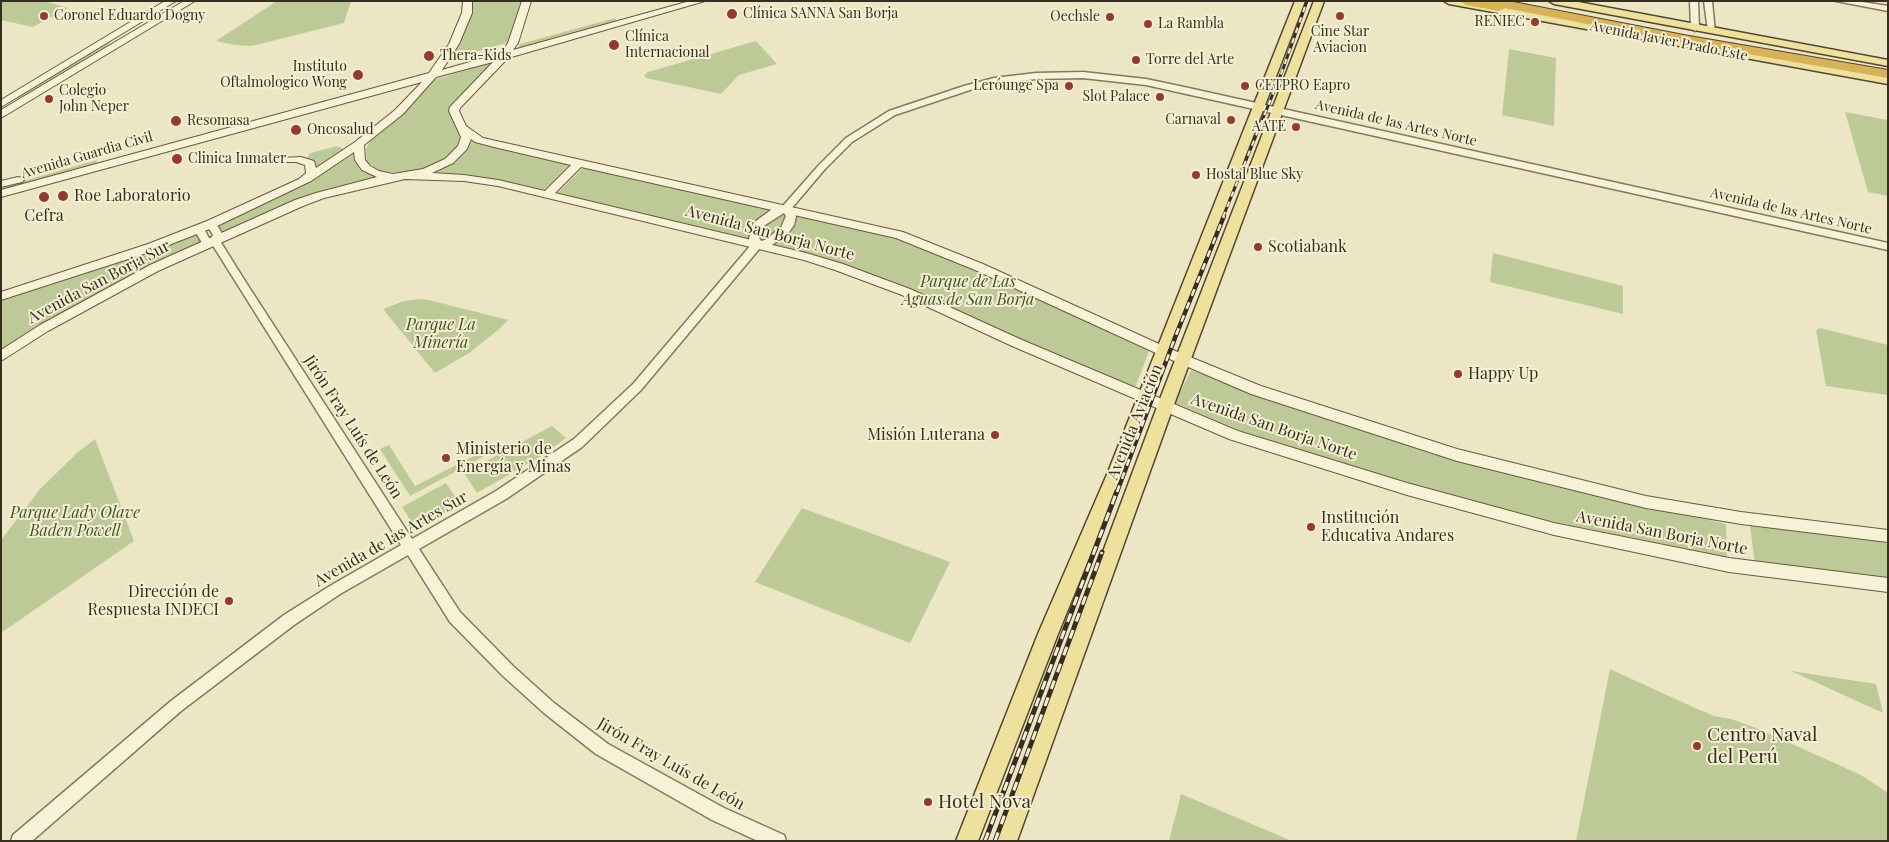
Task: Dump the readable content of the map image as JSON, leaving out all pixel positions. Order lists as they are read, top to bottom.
{
  "streets": {
    "highway": ["Avenida Javier Prado Este"],
    "main road": [
      "Avenida Guardia Civil",
      "Avenida San Borja Norte",
      "Avenida San Borja Sur",
      "Avenida Aviación"
    ],
    "street": ["Avenida de las Artes Norte", "Jirón Fray Luís de León", "Avenida de las Artes Sur"]
  },
  "crossings": [
    ["Avenida de las Artes Norte", "Avenida San Borja Norte"],
    ["Avenida de las Artes Norte", "Avenida Aviación"],
    ["Avenida de las Artes Norte", "Avenida de las Artes Sur"],
    ["Avenida San Borja Norte", "Avenida San Borja Sur"],
    ["Avenida San Borja Norte", "Avenida Aviación"],
    ["Avenida San Borja Norte", "Jirón Fray Luís de León"],
    ["Avenida San Borja Norte", "Avenida de las Artes Sur"],
    ["Avenida San Borja Sur", "Jirón Fray Luís de León"],
    ["Jirón Fray Luís de León", "Avenida de las Artes Sur"]
  ],
  "parks": ["Parque de Las Aguas de San Borja", "Parque La Minería", "Parque Lady Olave Baden Powell"],
  "places": [
    "Clínica SANNA San Borja",
    "Coronel Eduardo Dogny",
    "Cine Star Aviacion",
    "Oechsle",
    "RENIEC",
    "La Rambla",
    "Clínica Internacional",
    "Thera-Kids",
    "Torre del Arte",
    "Instituto Oftalmologico Wong",
    "Leróunge Spa",
    "CETPRO Eapro",
    "Slot Palace",
    "Colegio John Neper",
    "Carnaval",
    "Resomasa",
    "AATE",
    "Oncosalud",
    "Clinica Inmater",
    "Hostal Blue Sky",
    "Roe Laboratorio",
    "Cefra",
    "Scotiabank",
    "Happy Up",
    "Misión Luterana",
    "Ministerio de Energía y Minas",
    "Institución Educativa Andares",
    "Dirección de Respuesta INDECI",
    "Centro Naval del Perú",
    "Hotel Nova"
  ]
}
